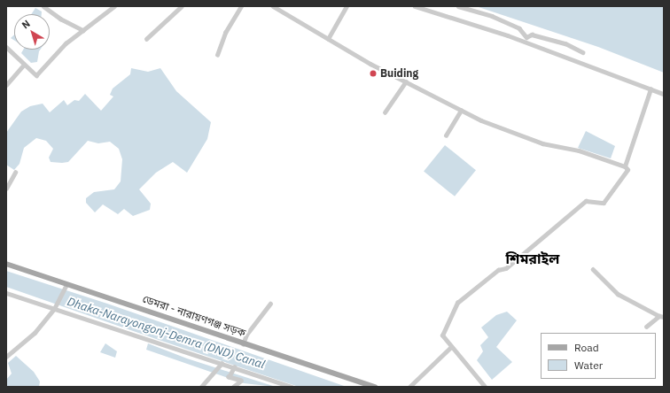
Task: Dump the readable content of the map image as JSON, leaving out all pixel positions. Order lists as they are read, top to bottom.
{
  "streets": {
    "main road": ["ডেমরা - নারায়ণগঞ্জ সড়ক"]
  },
  "districts": ["শিমরাইল"],
  "water": ["Dhaka-Narayongonj-Demra (DND) Canal"],
  "places": ["Buiding"],
  "legend": ["Road", "Water"],
  "north": "top left"
}
